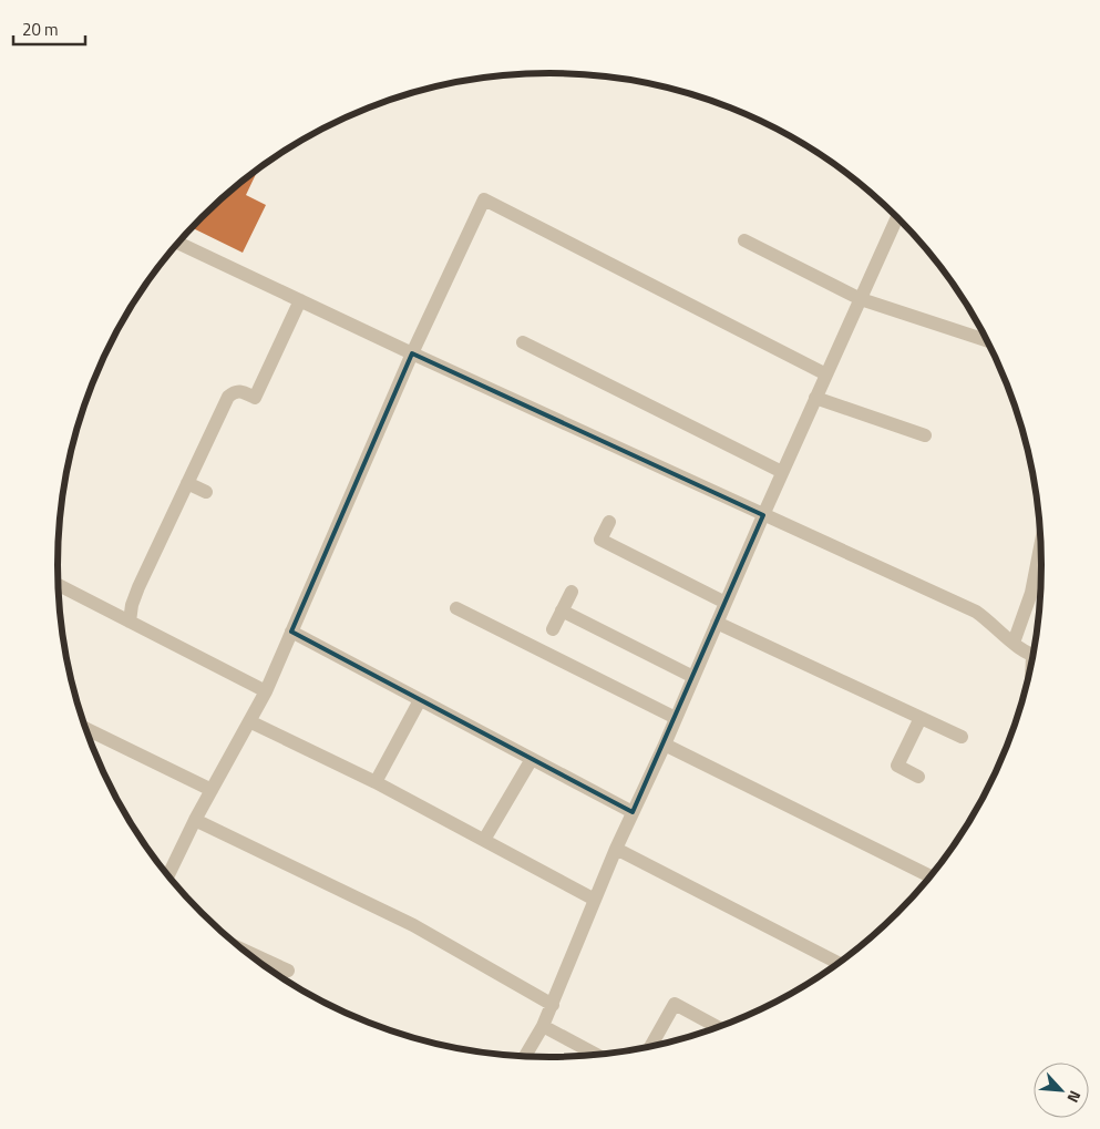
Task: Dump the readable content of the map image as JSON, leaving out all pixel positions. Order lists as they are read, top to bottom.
{
  "scale_bar": "20 m",
  "north": "bottom right"
}
